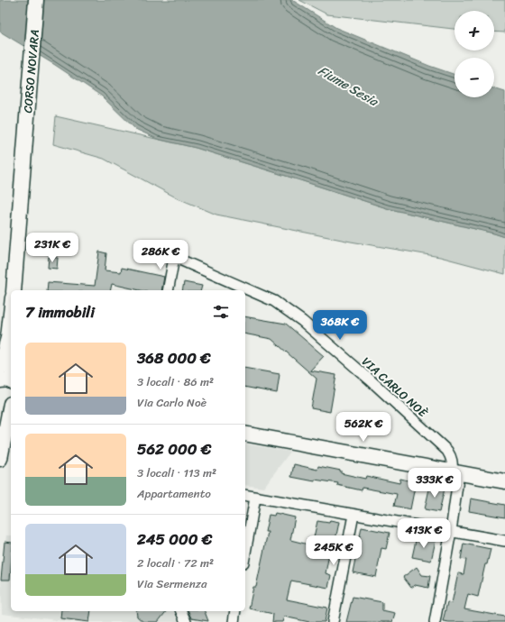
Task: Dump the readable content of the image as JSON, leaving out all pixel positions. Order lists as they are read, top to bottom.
{
  "streets": {
    "main road": ["CORSO NOVARA"],
    "street": ["VIA CARLO NOÈ"]
  },
  "water": ["Fiume Sesia"],
  "page": {
    "map_buttons": ["+", "−"],
    "price": [
      "231K €",
      "286K €",
      "368K €",
      "562K €",
      "333K €",
      "413K €",
      "245K €"
    ],
    "heading": "7 immobili",
    "list": [
      {
        "name": "368 000 €",
        "note": "3 locali · 86 m² · Via Carlo Noè"
      },
      {
        "name": "562 000 €",
        "note": "3 locali · 113 m² · Appartamento"
      },
      {
        "name": "245 000 €",
        "note": "2 locali · 72 m² · Via Sermenza"
      }
    ]
  }
}
